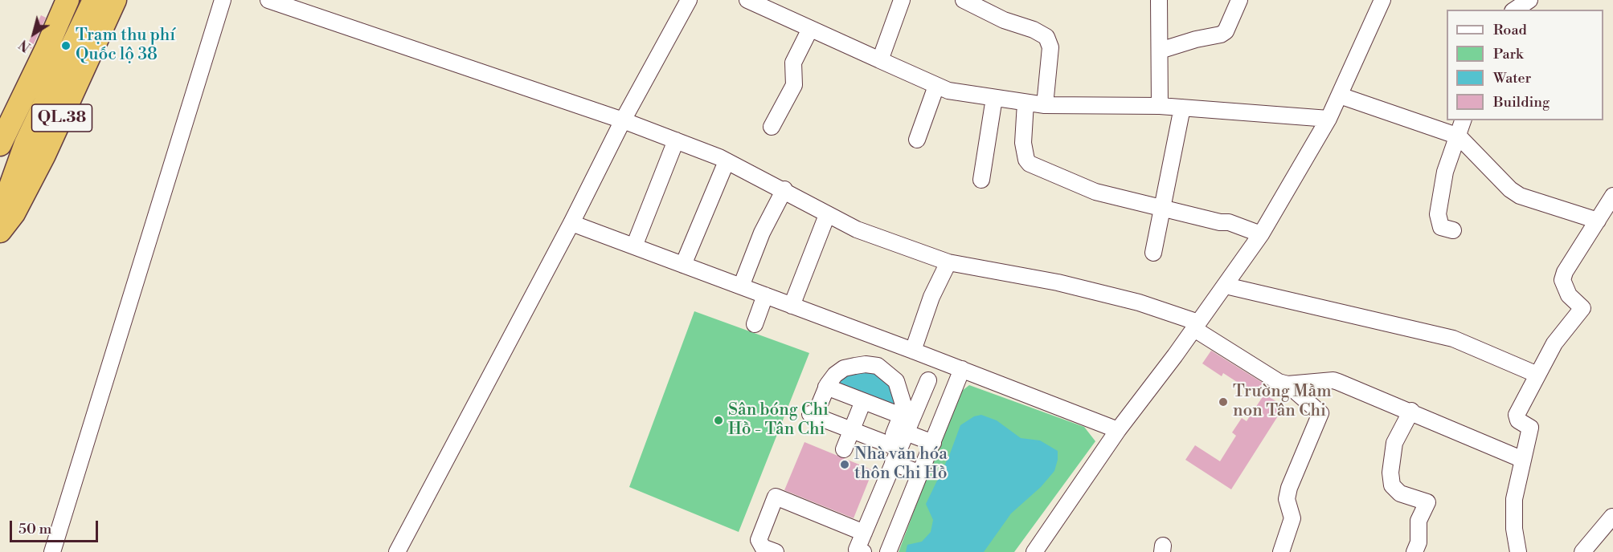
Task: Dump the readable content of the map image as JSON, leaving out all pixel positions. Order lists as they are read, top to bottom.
{
  "streets": {
    "highway": ["QL.38"]
  },
  "places": [
    "Trạm thu phí Quốc lộ 38",
    "Trường Mầm non Tân Chi",
    "Sân bóng Chi Hồ - Tân Chi",
    "Nhà văn hóa thôn Chi Hồ"
  ],
  "legend": [
    "Road",
    "Park",
    "Water",
    "Building"
  ],
  "scale_bar": "50 m",
  "north": "bottom left"
}
